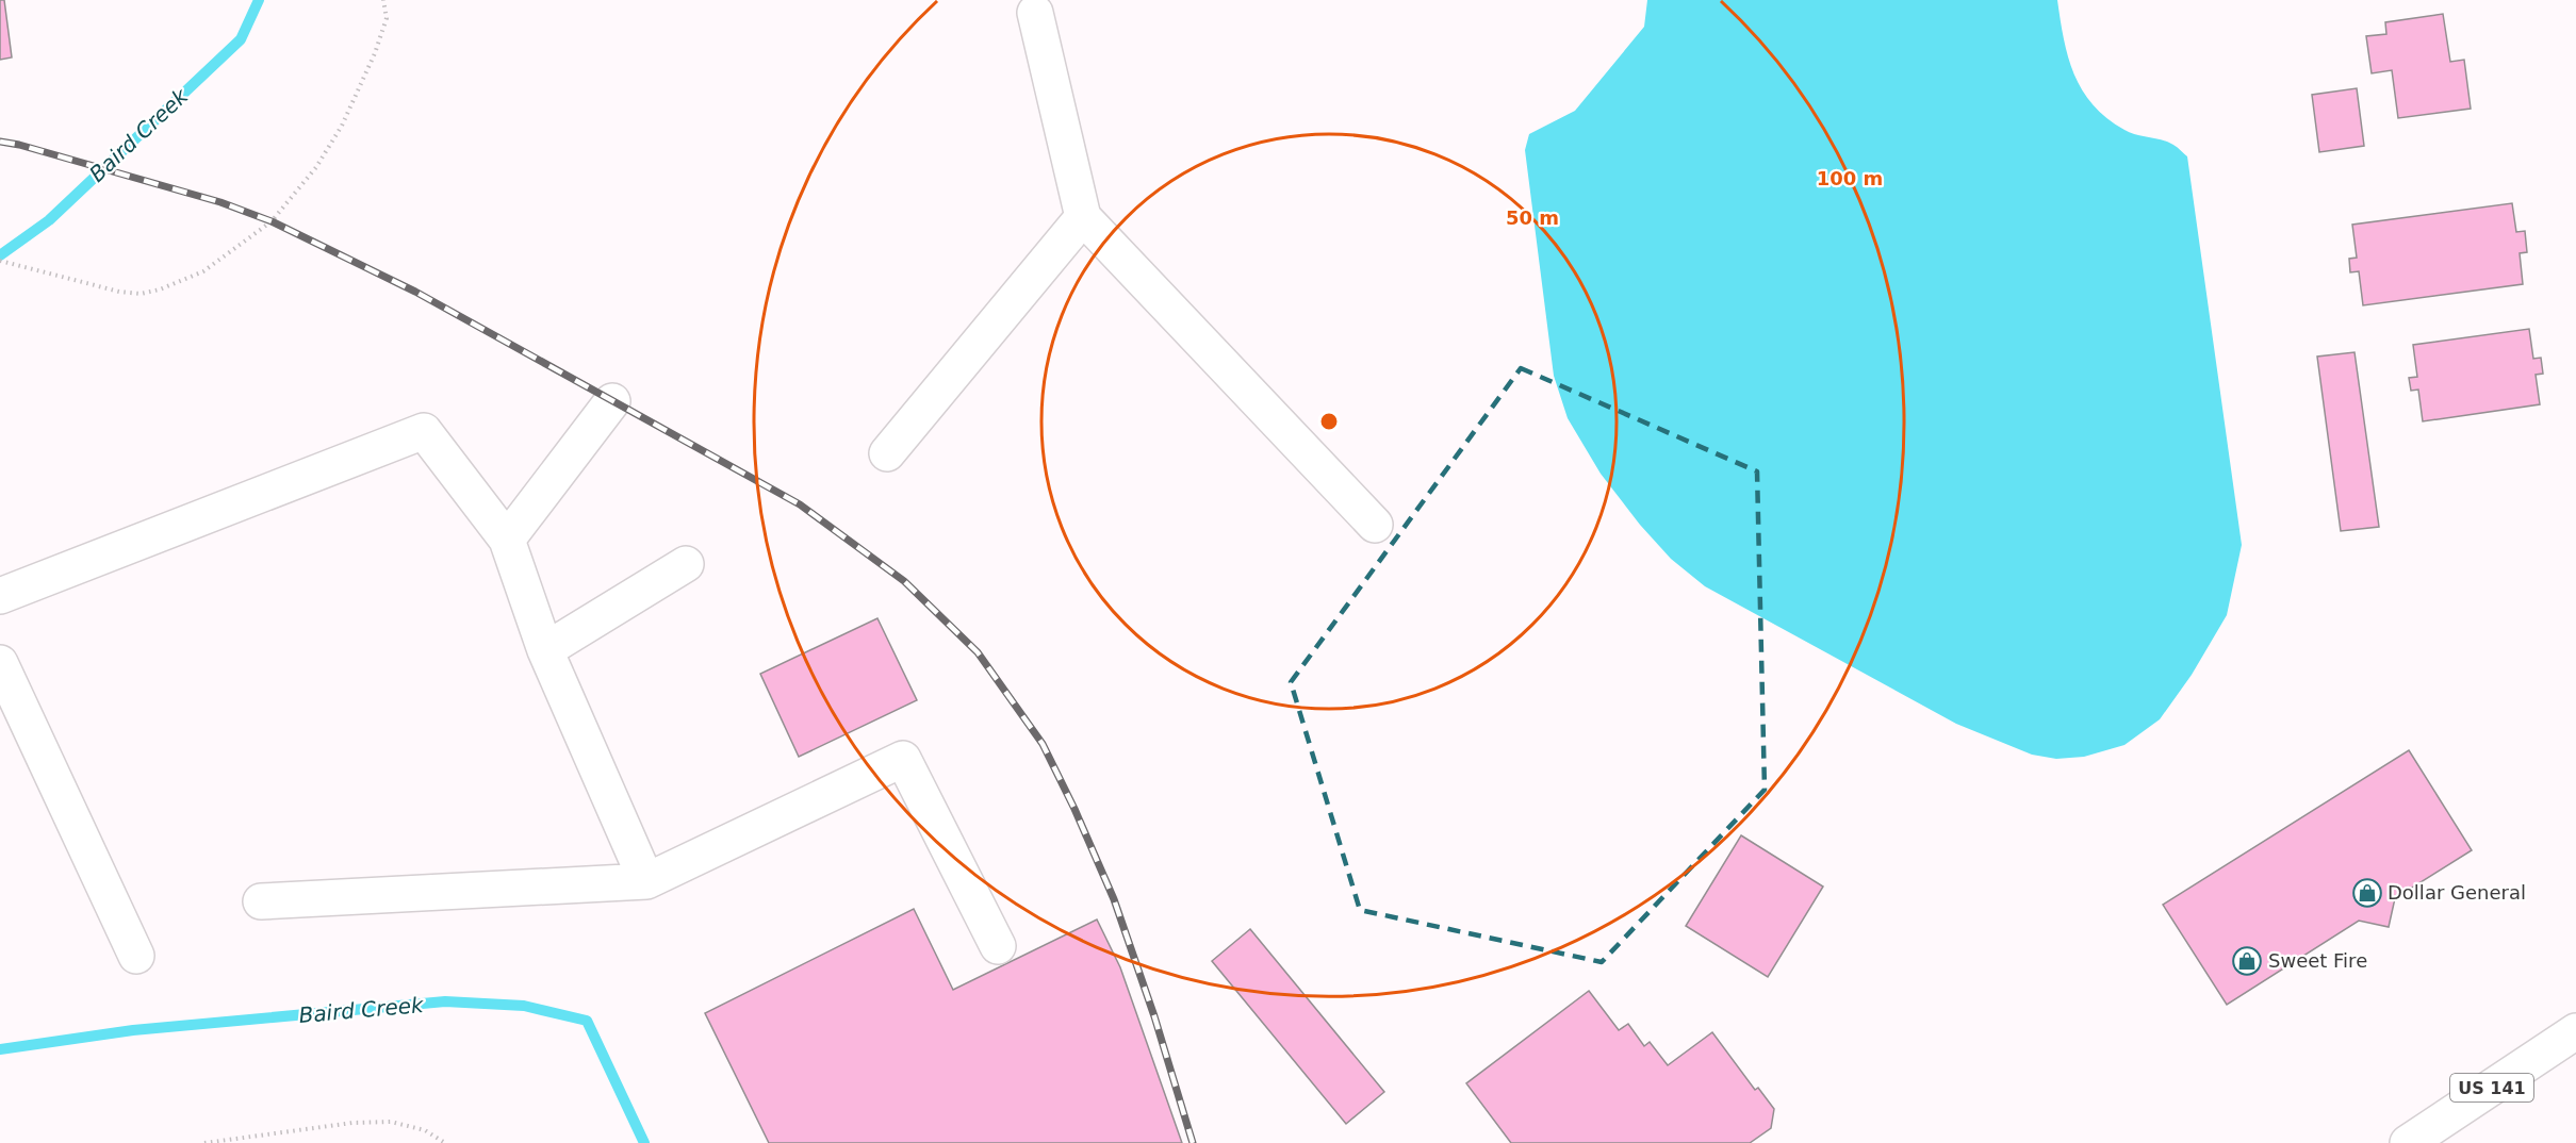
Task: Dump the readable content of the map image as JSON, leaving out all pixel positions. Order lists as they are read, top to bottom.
{
  "streets": {
    "main road": ["US 141"]
  },
  "water": ["Baird Creek"],
  "places": {
    "shop": ["Dollar General", "Sweet Fire"]
  },
  "rings": ["100 m", "50 m"]
}
